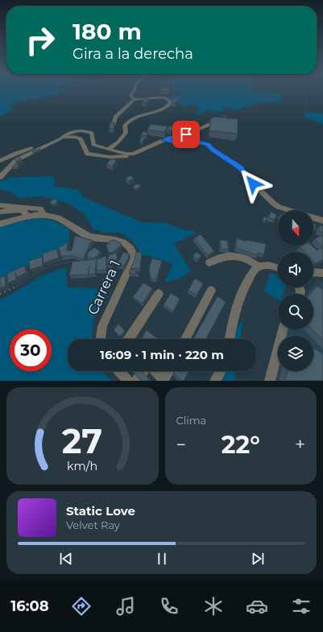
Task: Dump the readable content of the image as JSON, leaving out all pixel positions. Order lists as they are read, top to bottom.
{
  "streets": {
    "street": ["Carrera 1"]
  },
  "north": "bottom",
  "page": {
    "turn": ["180 m", "Gira a la derecha"],
    "limit": "30",
    "trip": "16:09 · 1 min · 220 m",
    "tile": "Clima",
    "heat": ["−", "22°", "+"],
    "song": ["Static Love", "Velvet Ray"],
    "tabs": "16:08",
    "gauge": ["27", "km/h"]
  }
}
